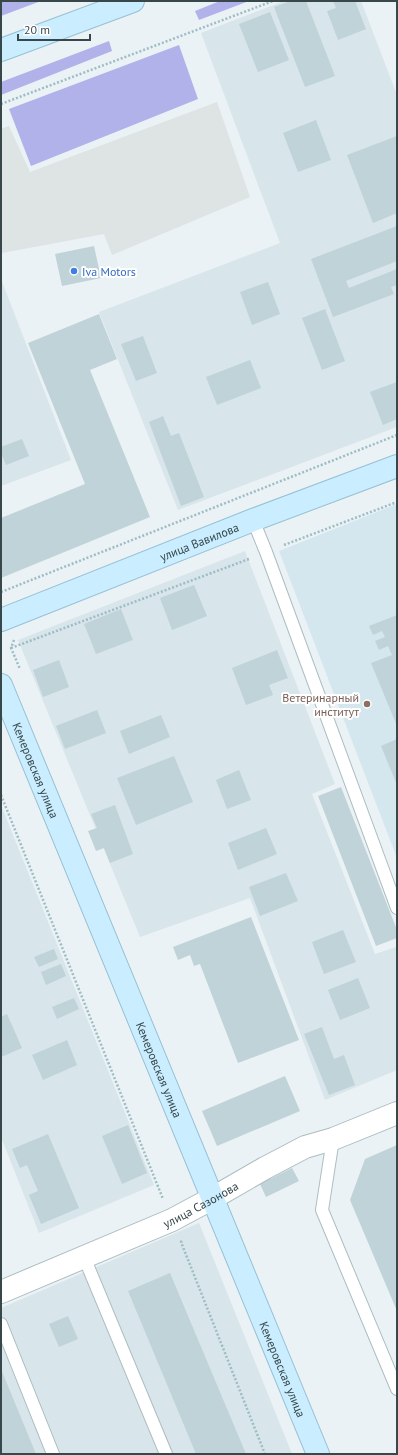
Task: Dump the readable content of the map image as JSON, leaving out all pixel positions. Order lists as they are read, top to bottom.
{
  "streets": {
    "main road": ["улица Вавилова", "Кемеровская улица"],
    "street": ["улица Сазонова"]
  },
  "crossings": [
    ["Кемеровская улица", "улица Сазонова"]
  ],
  "places": ["Iva Motors", "Ветеринарный институт"],
  "scale_bar": "20 m"
}
